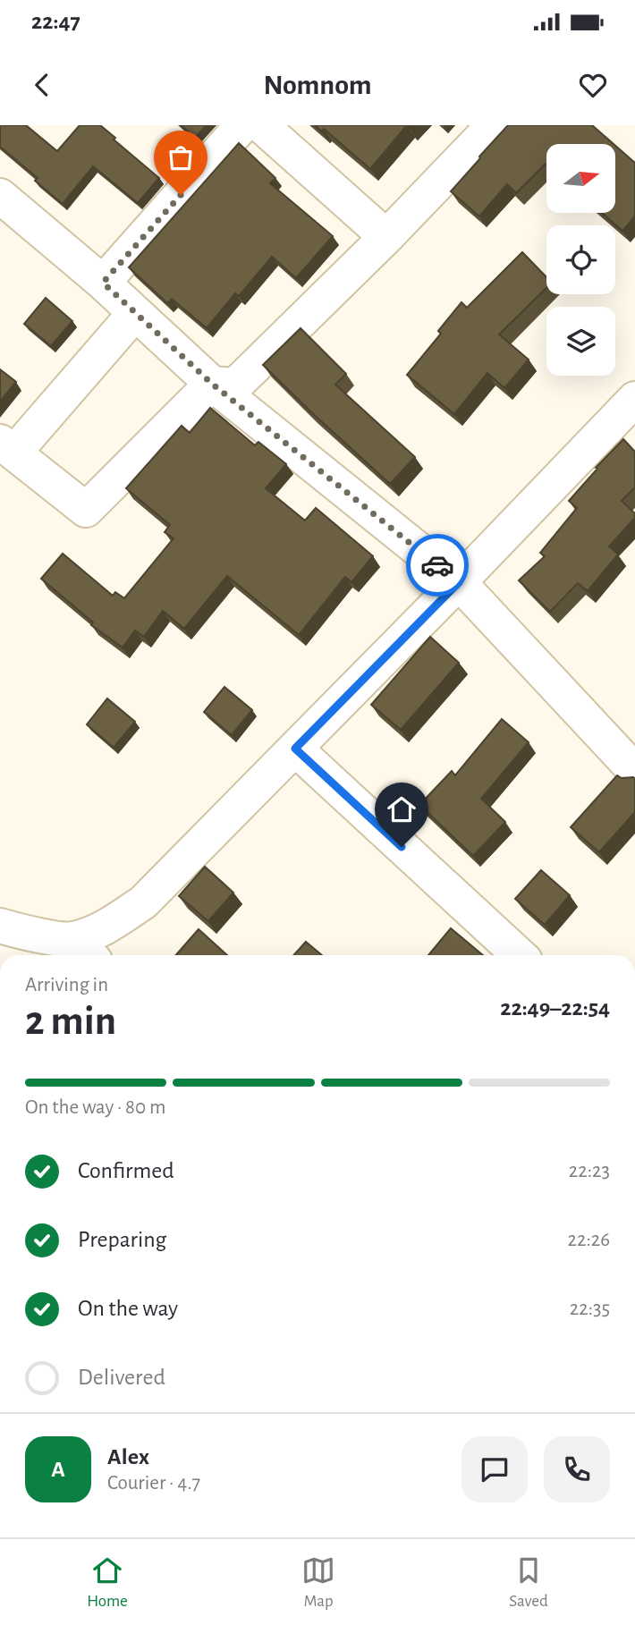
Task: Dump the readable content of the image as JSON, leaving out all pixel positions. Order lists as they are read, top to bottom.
{
  "north": "right",
  "page": {
    "status": "22:47",
    "header": "Nomnom",
    "heading": ["2 min", "Arriving in", "22:49–22:54"],
    "panel": ["Alex", "Courier · 4.7"],
    "bar": "On the way · 80 m",
    "list": [
      ["Confirmed", "22:23"],
      ["Preparing", "22:26"],
      ["On the way", "22:35"],
      "Delivered"
    ],
    "round": "A",
    "tabs": ["Home", "Map", "Saved"]
  }
}
